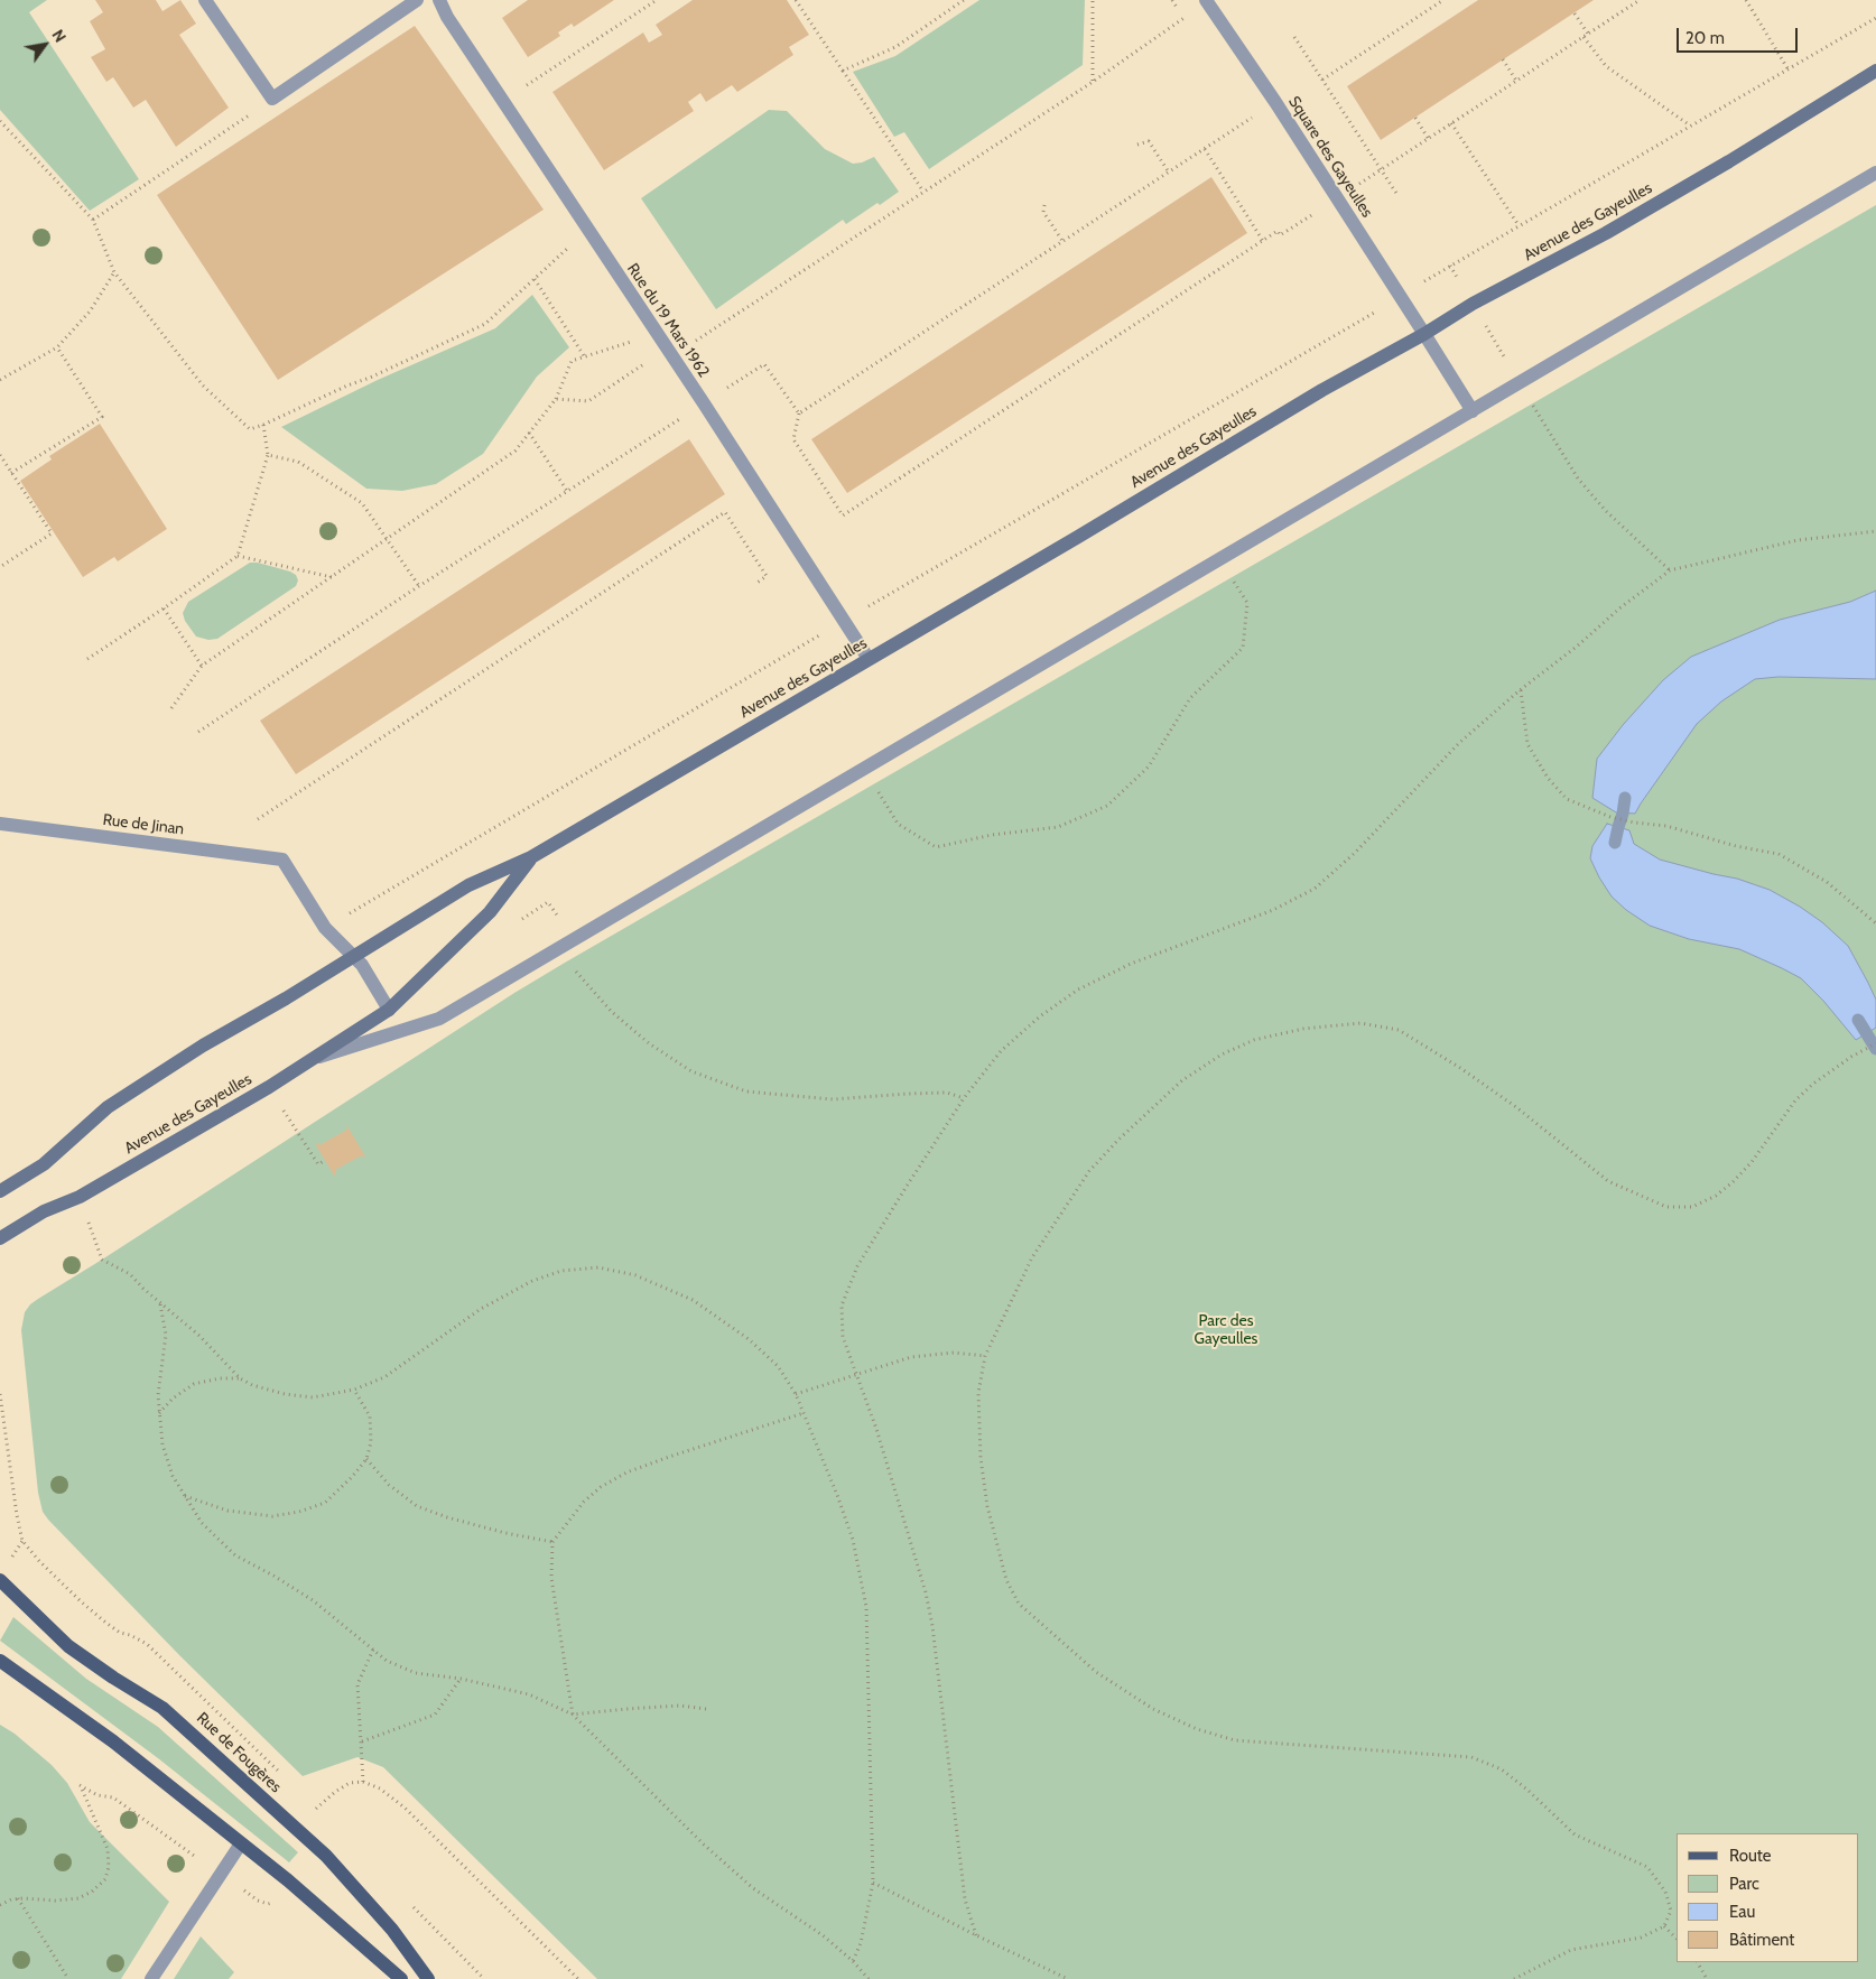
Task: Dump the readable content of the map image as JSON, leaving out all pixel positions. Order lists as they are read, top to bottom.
{
  "streets": {
    "main road": ["Rue de Fougères"],
    "street": [
      "Square des Gayeulles",
      "Avenue des Gayeulles",
      "Rue du 19 Mars 1962",
      "Rue de Jinan"
    ]
  },
  "crossings": [
    ["Square des Gayeulles", "Avenue des Gayeulles"],
    ["Avenue des Gayeulles", "Rue du 19 Mars 1962"]
  ],
  "parks": ["Parc des Gayeulles"],
  "legend": [
    "Route",
    "Parc",
    "Eau",
    "Bâtiment"
  ],
  "scale_bar": "20 m",
  "north": "top right"
}
